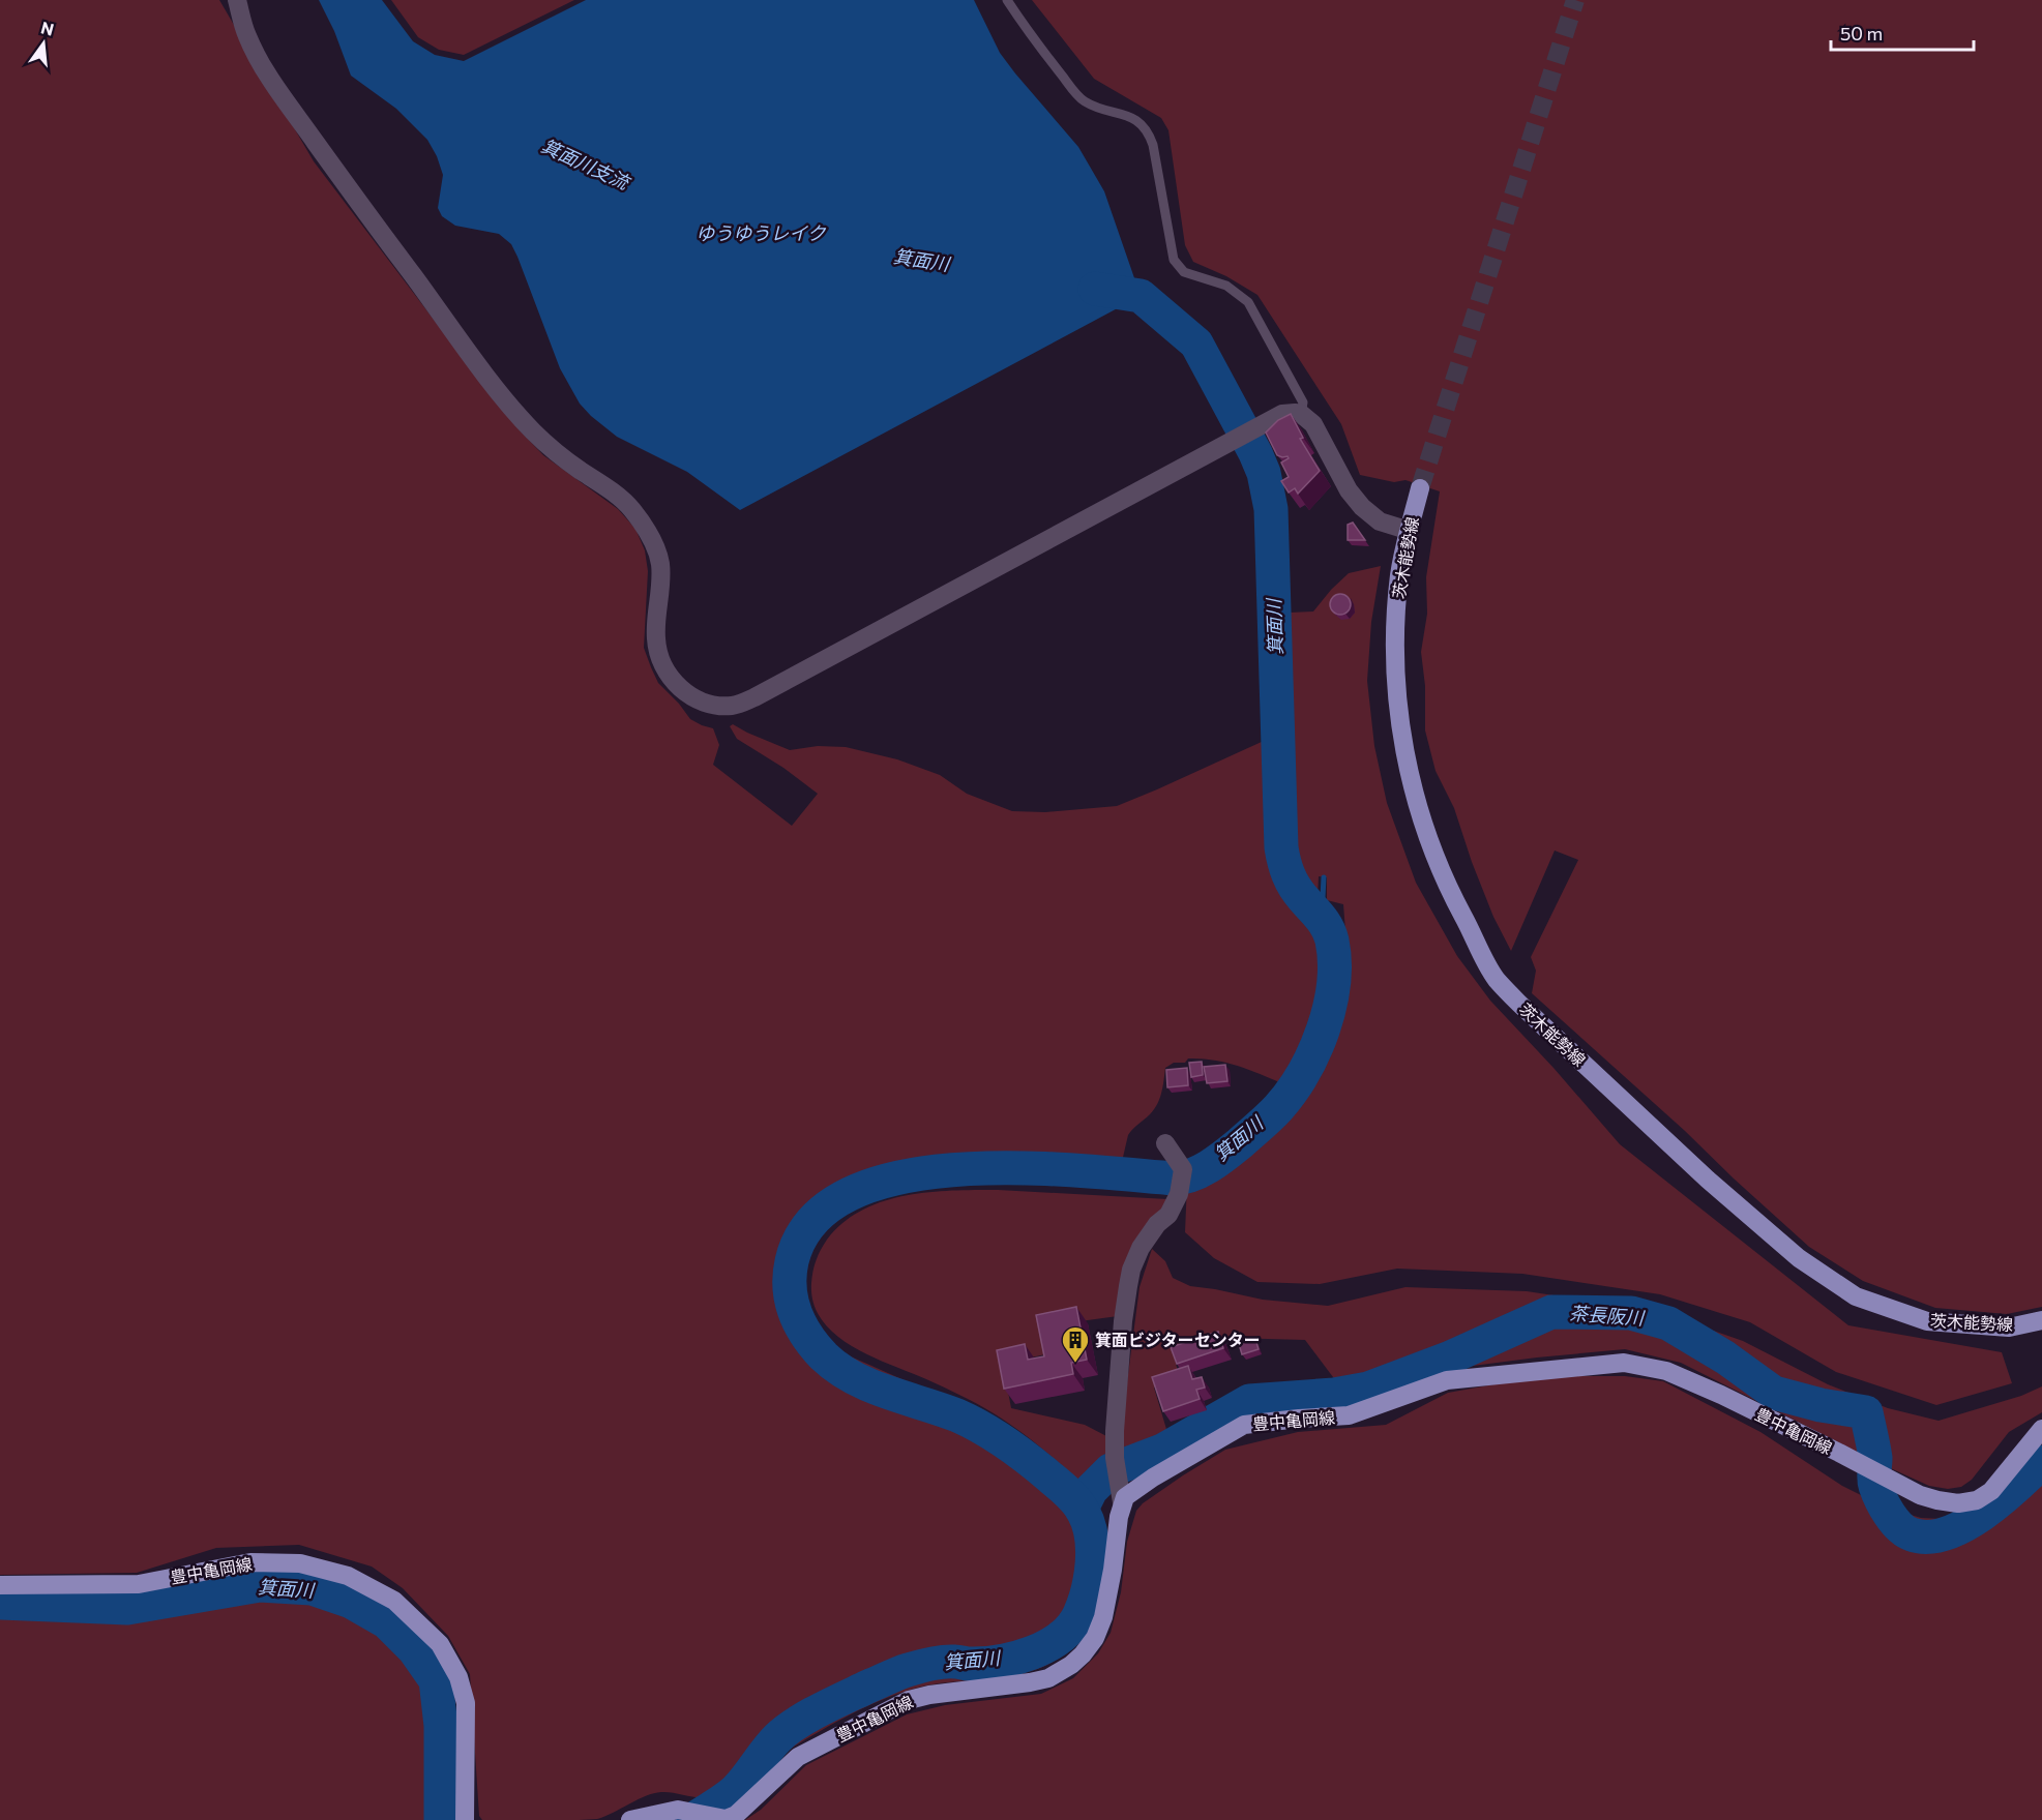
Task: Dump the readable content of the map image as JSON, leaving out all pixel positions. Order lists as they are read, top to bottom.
{
  "streets": {
    "main road": ["茨木能勢線", "豊中亀岡線"]
  },
  "water": [
    "箕面川支流",
    "ゆうゆうレイク",
    "箕面川",
    "茶長阪川"
  ],
  "places": {
    "building": ["箕面ビジターセンター"]
  },
  "scale_bar": "50 m",
  "north": "top"
}
